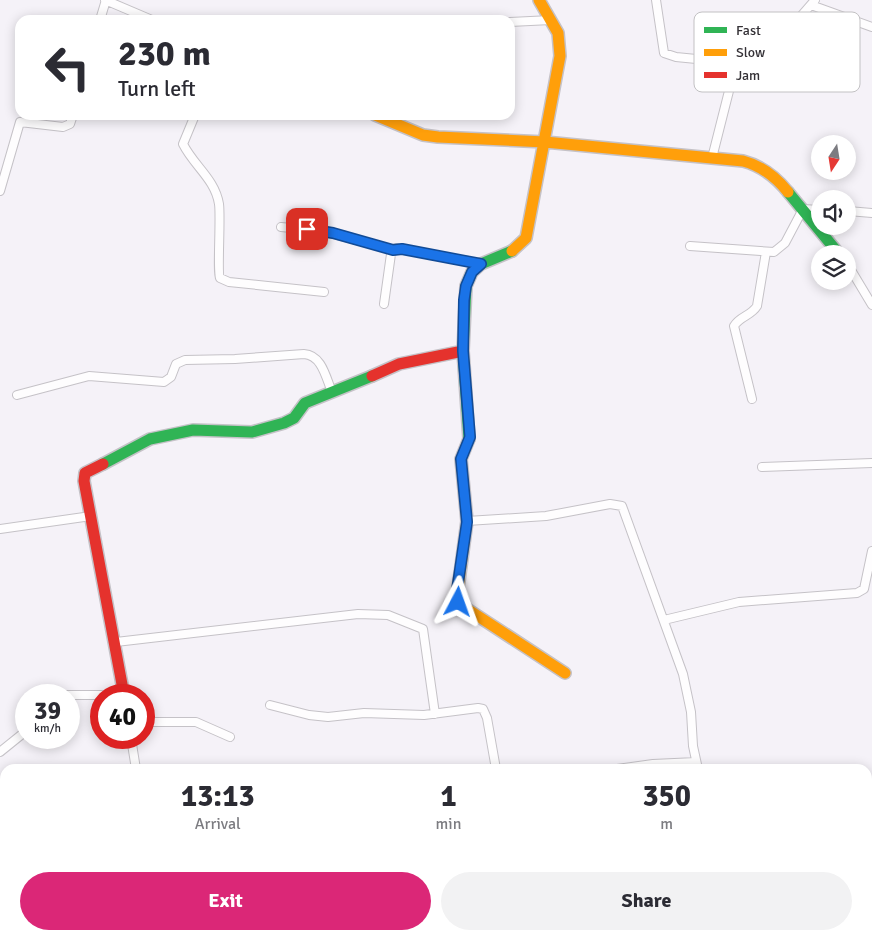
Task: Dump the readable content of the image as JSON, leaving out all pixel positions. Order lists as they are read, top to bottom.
{
  "legend": ["Fast", "Slow", "Jam"],
  "north": "bottom",
  "page": {
    "turn": ["230 m", "Turn left"],
    "speed": "39 km/h",
    "limit": "40",
    "eta": [
      "13:13",
      "Arrival",
      "1",
      "min",
      "350",
      "m"
    ],
    "buttons": ["Exit", "Share"]
  }
}
